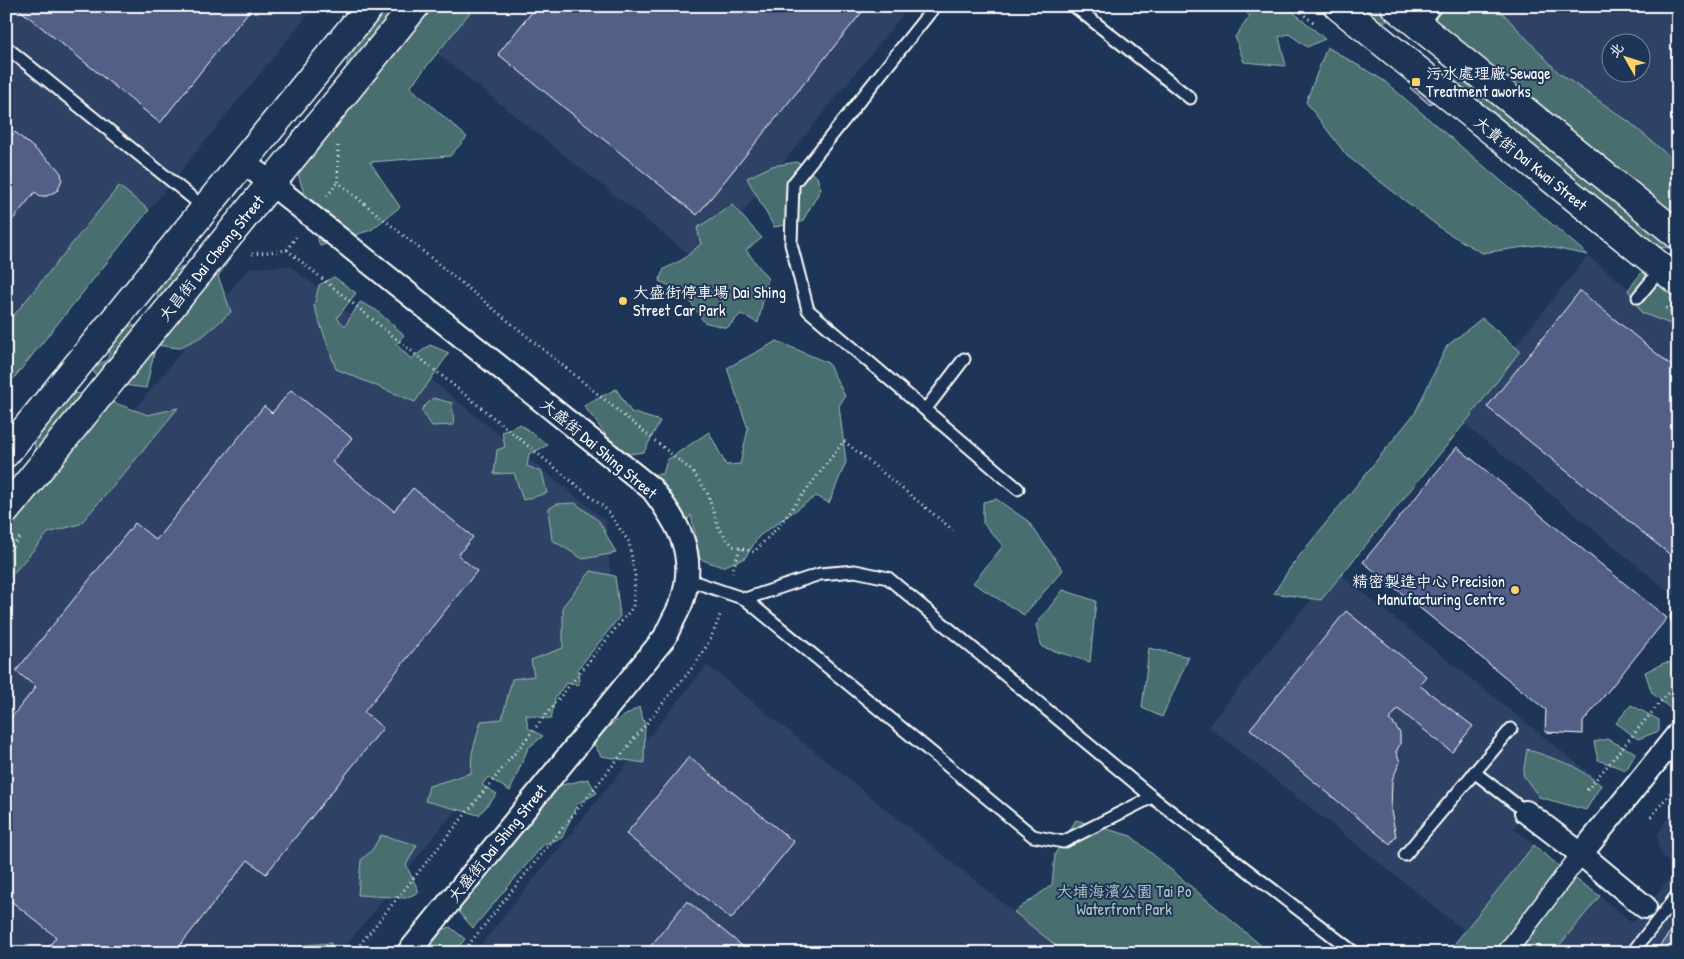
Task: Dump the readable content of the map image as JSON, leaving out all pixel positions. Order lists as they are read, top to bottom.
{
  "streets": {
    "street": ["大貴街 Dai Kwai Street", "大昌街 Dai Cheong Street", "大盛街 Dai Shing Street"]
  },
  "crossings": [
    ["大昌街 Dai Cheong Street", "大盛街 Dai Shing Street"]
  ],
  "parks": ["大埔海濱公園 Tai Po Waterfront Park"],
  "places": {
    "transit": ["污水處理廠 Sewage Treatment aworks"],
    "other": ["大盛街停車場 Dai Shing Street Car Park", "精密製造中心 Precision Manufacturing Centre"]
  },
  "north": "top left"
}
